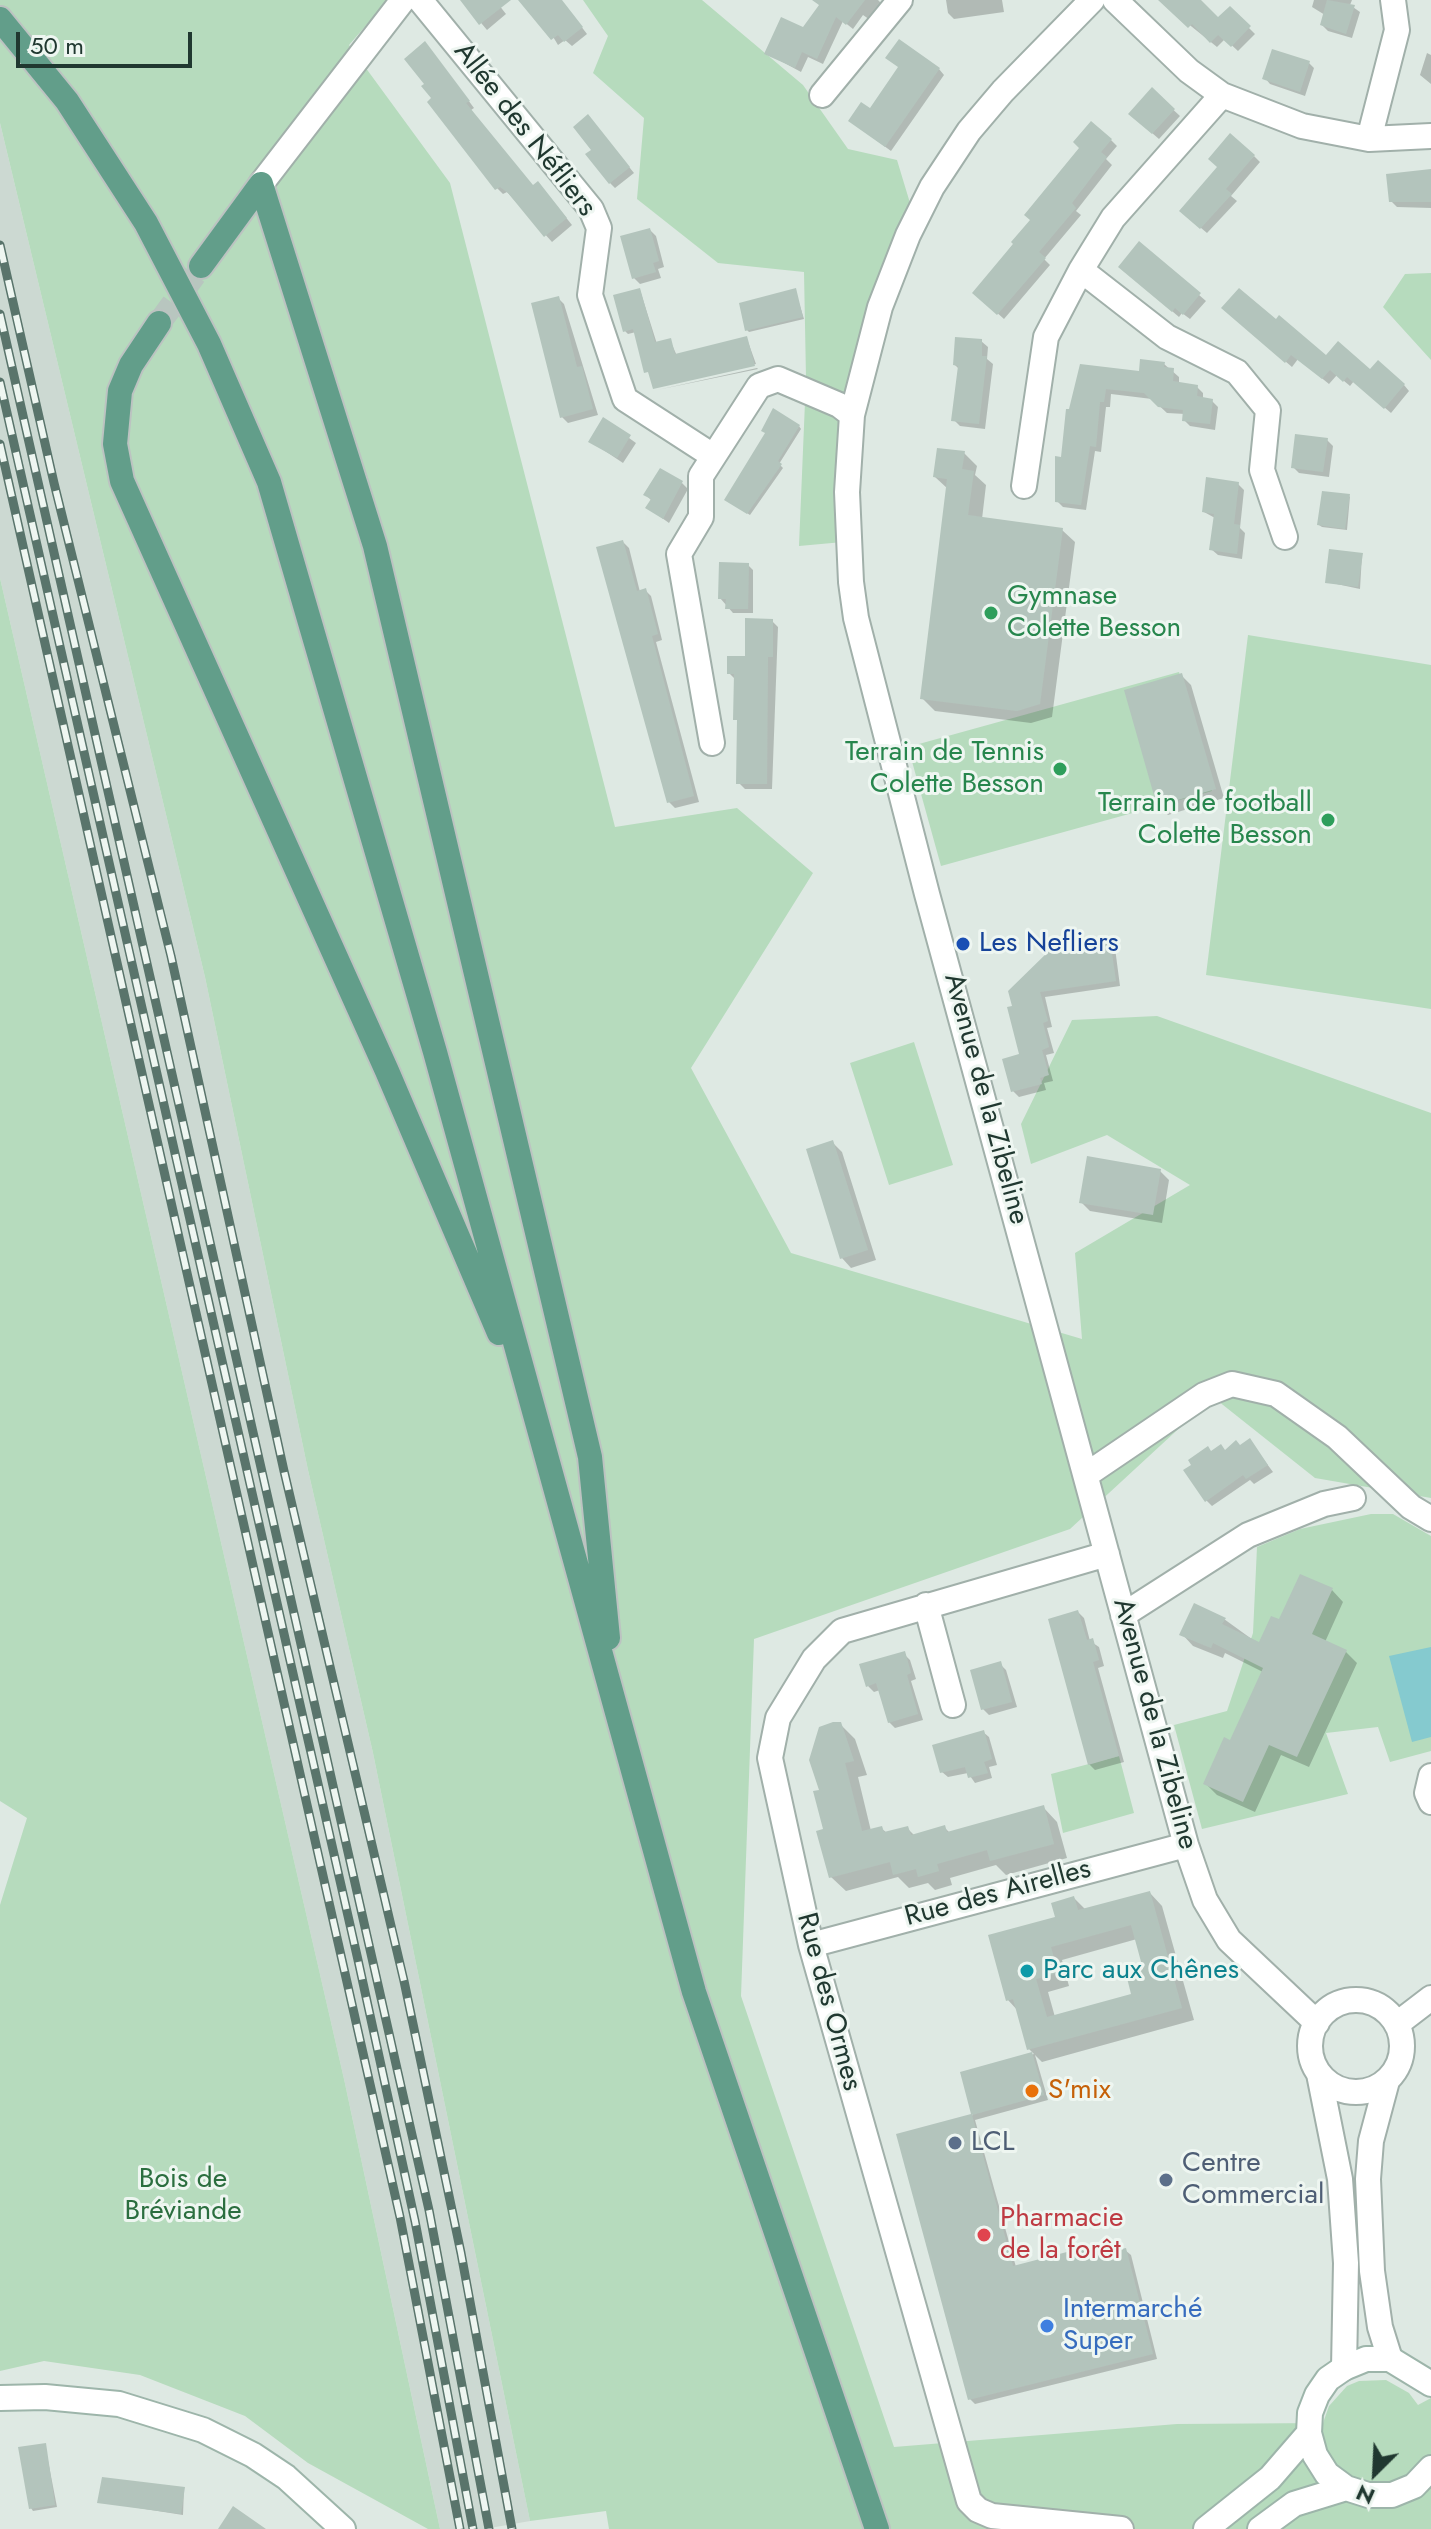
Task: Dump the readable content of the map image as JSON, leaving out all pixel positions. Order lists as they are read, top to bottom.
{
  "streets": {
    "street": [
      "Allée des Néfliers",
      "Avenue de la Zibeline",
      "Rue des Airelles",
      "Rue des Ormes"
    ]
  },
  "crossings": [
    ["Avenue de la Zibeline", "Rue des Airelles"],
    ["Avenue de la Zibeline", "Rue des Ormes"],
    ["Rue des Airelles", "Rue des Ormes"]
  ],
  "parks": ["Bois de Bréviande"],
  "places": [
    "Gymnase Colette Besson",
    "Terrain de Tennis Colette Besson",
    "Terrain de football Colette Besson",
    "Les Nefliers",
    "Parc aux Chênes",
    "S'mix",
    "LCL",
    "Centre Commercial",
    "Pharmacie de la forêt",
    "Intermarché Super"
  ],
  "scale_bar": "50 m",
  "north": "bottom left"
}
